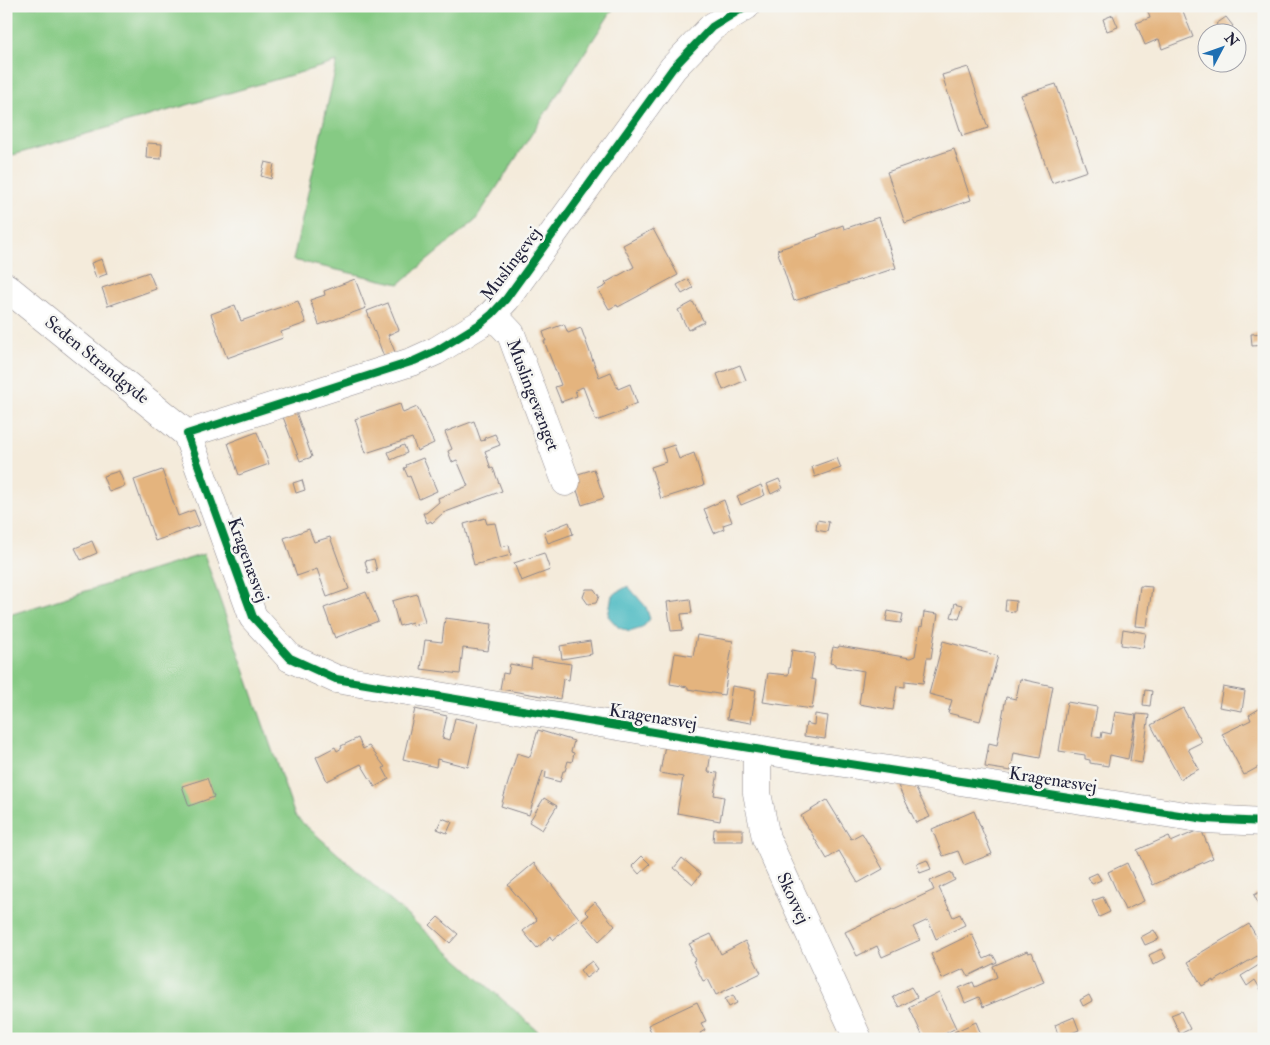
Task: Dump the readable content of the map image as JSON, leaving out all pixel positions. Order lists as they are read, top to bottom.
{
  "streets": {
    "street": [
      "Muslingevej",
      "Seden Strandgyde",
      "Muslingevænget",
      "Kragenæsvej",
      "Skovvej"
    ]
  },
  "crossings": [
    ["Muslingevej", "Seden Strandgyde"],
    ["Muslingevej", "Muslingevænget"],
    ["Muslingevej", "Kragenæsvej"],
    ["Seden Strandgyde", "Kragenæsvej"],
    ["Kragenæsvej", "Skovvej"]
  ],
  "north": "top right"
}
